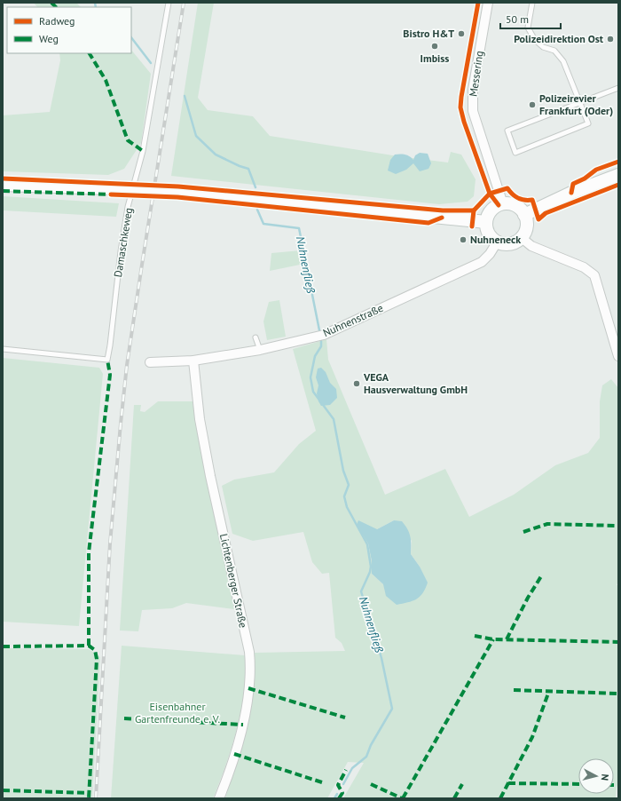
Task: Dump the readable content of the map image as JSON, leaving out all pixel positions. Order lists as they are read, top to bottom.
{
  "streets": {
    "street": ["Messering", "Nuhnenstraße", "Lichtenberger Straße"],
    "lane": ["Damaschkeweg"]
  },
  "crossings": [
    ["Messering", "Nuhnenstraße"],
    ["Nuhnenstraße", "Lichtenberger Straße"]
  ],
  "water": ["Nuhnenfließ"],
  "parks": ["Eisenbahner Gartenfreunde e. V."],
  "places": [
    "Bistro H&T",
    "Polizeidirektion Ost",
    "Imbiss",
    "Polizeirevier Frankfurt (Oder)",
    "Nuhneneck",
    "VEGA Hausverwaltung GmbH"
  ],
  "legend": ["Radweg", "Weg"],
  "scale_bar": "50 m",
  "north": "right"
}
